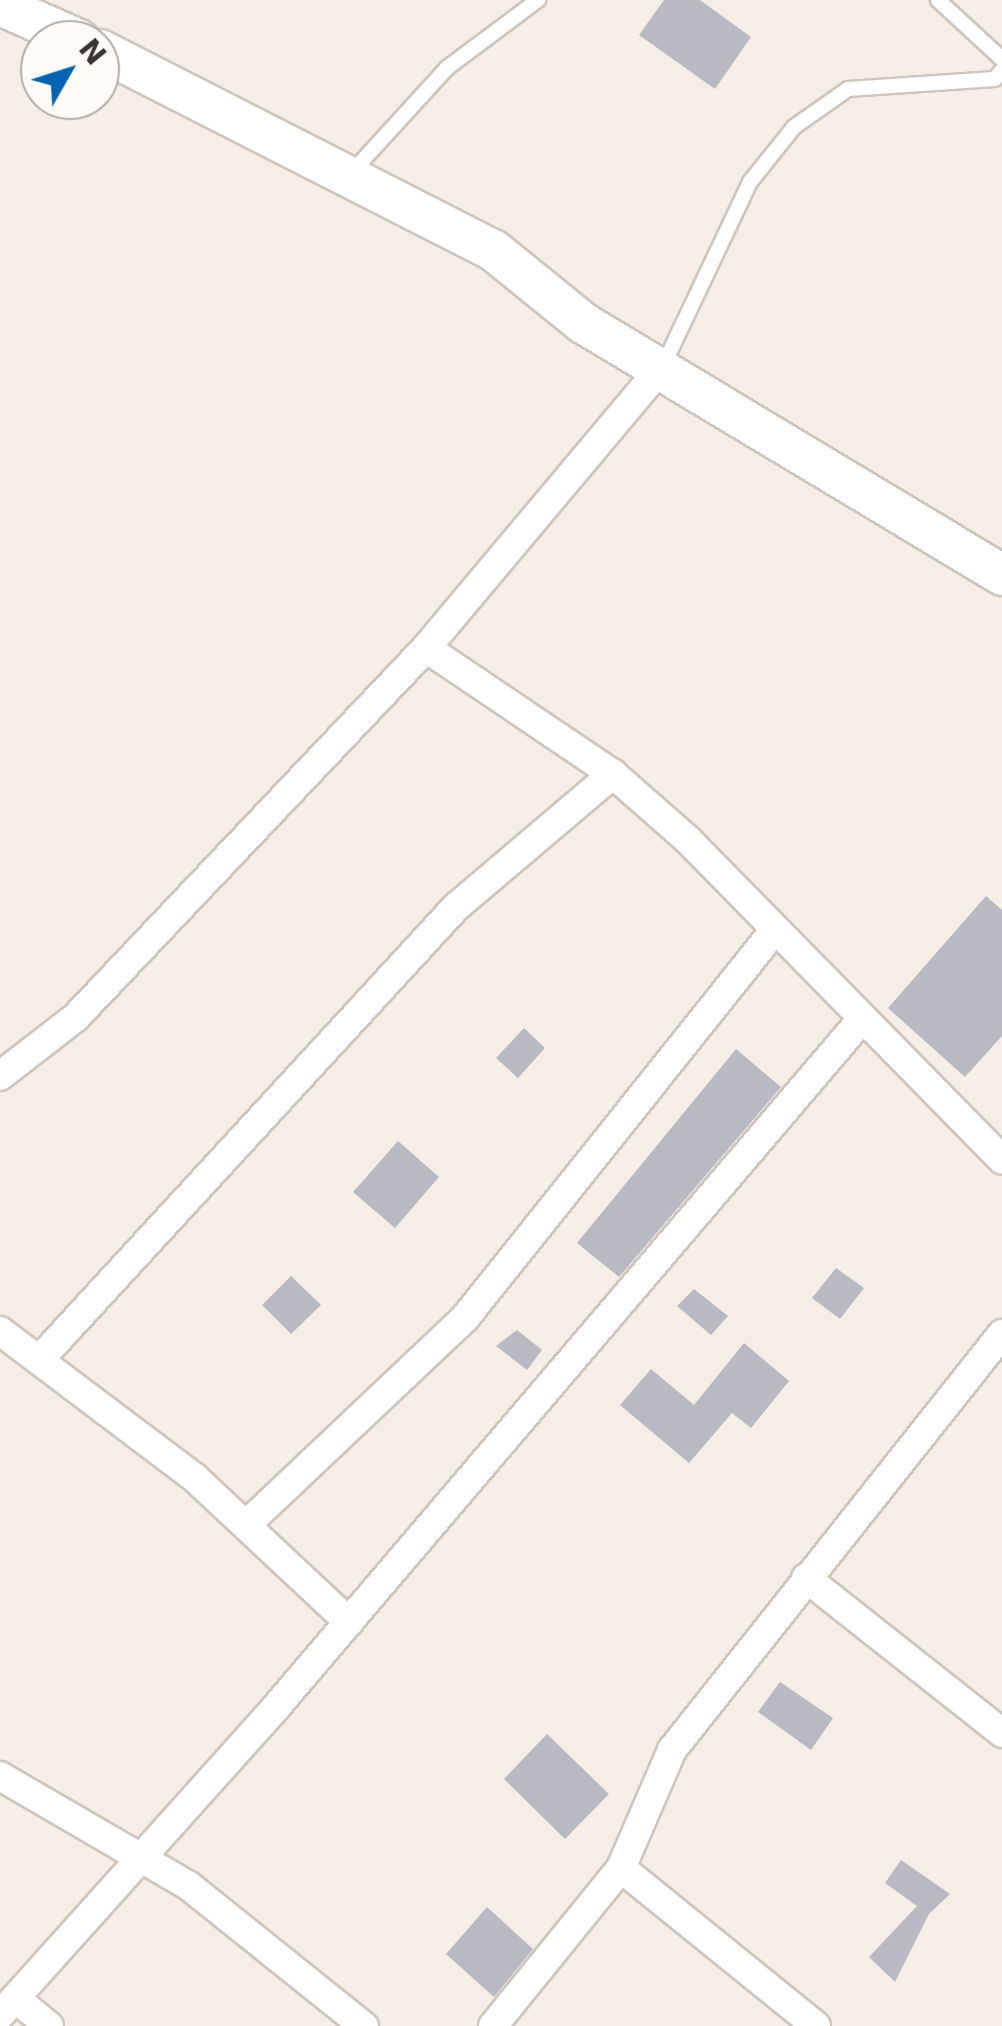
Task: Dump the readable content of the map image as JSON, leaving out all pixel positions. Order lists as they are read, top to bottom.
{
  "north": "top right"
}
